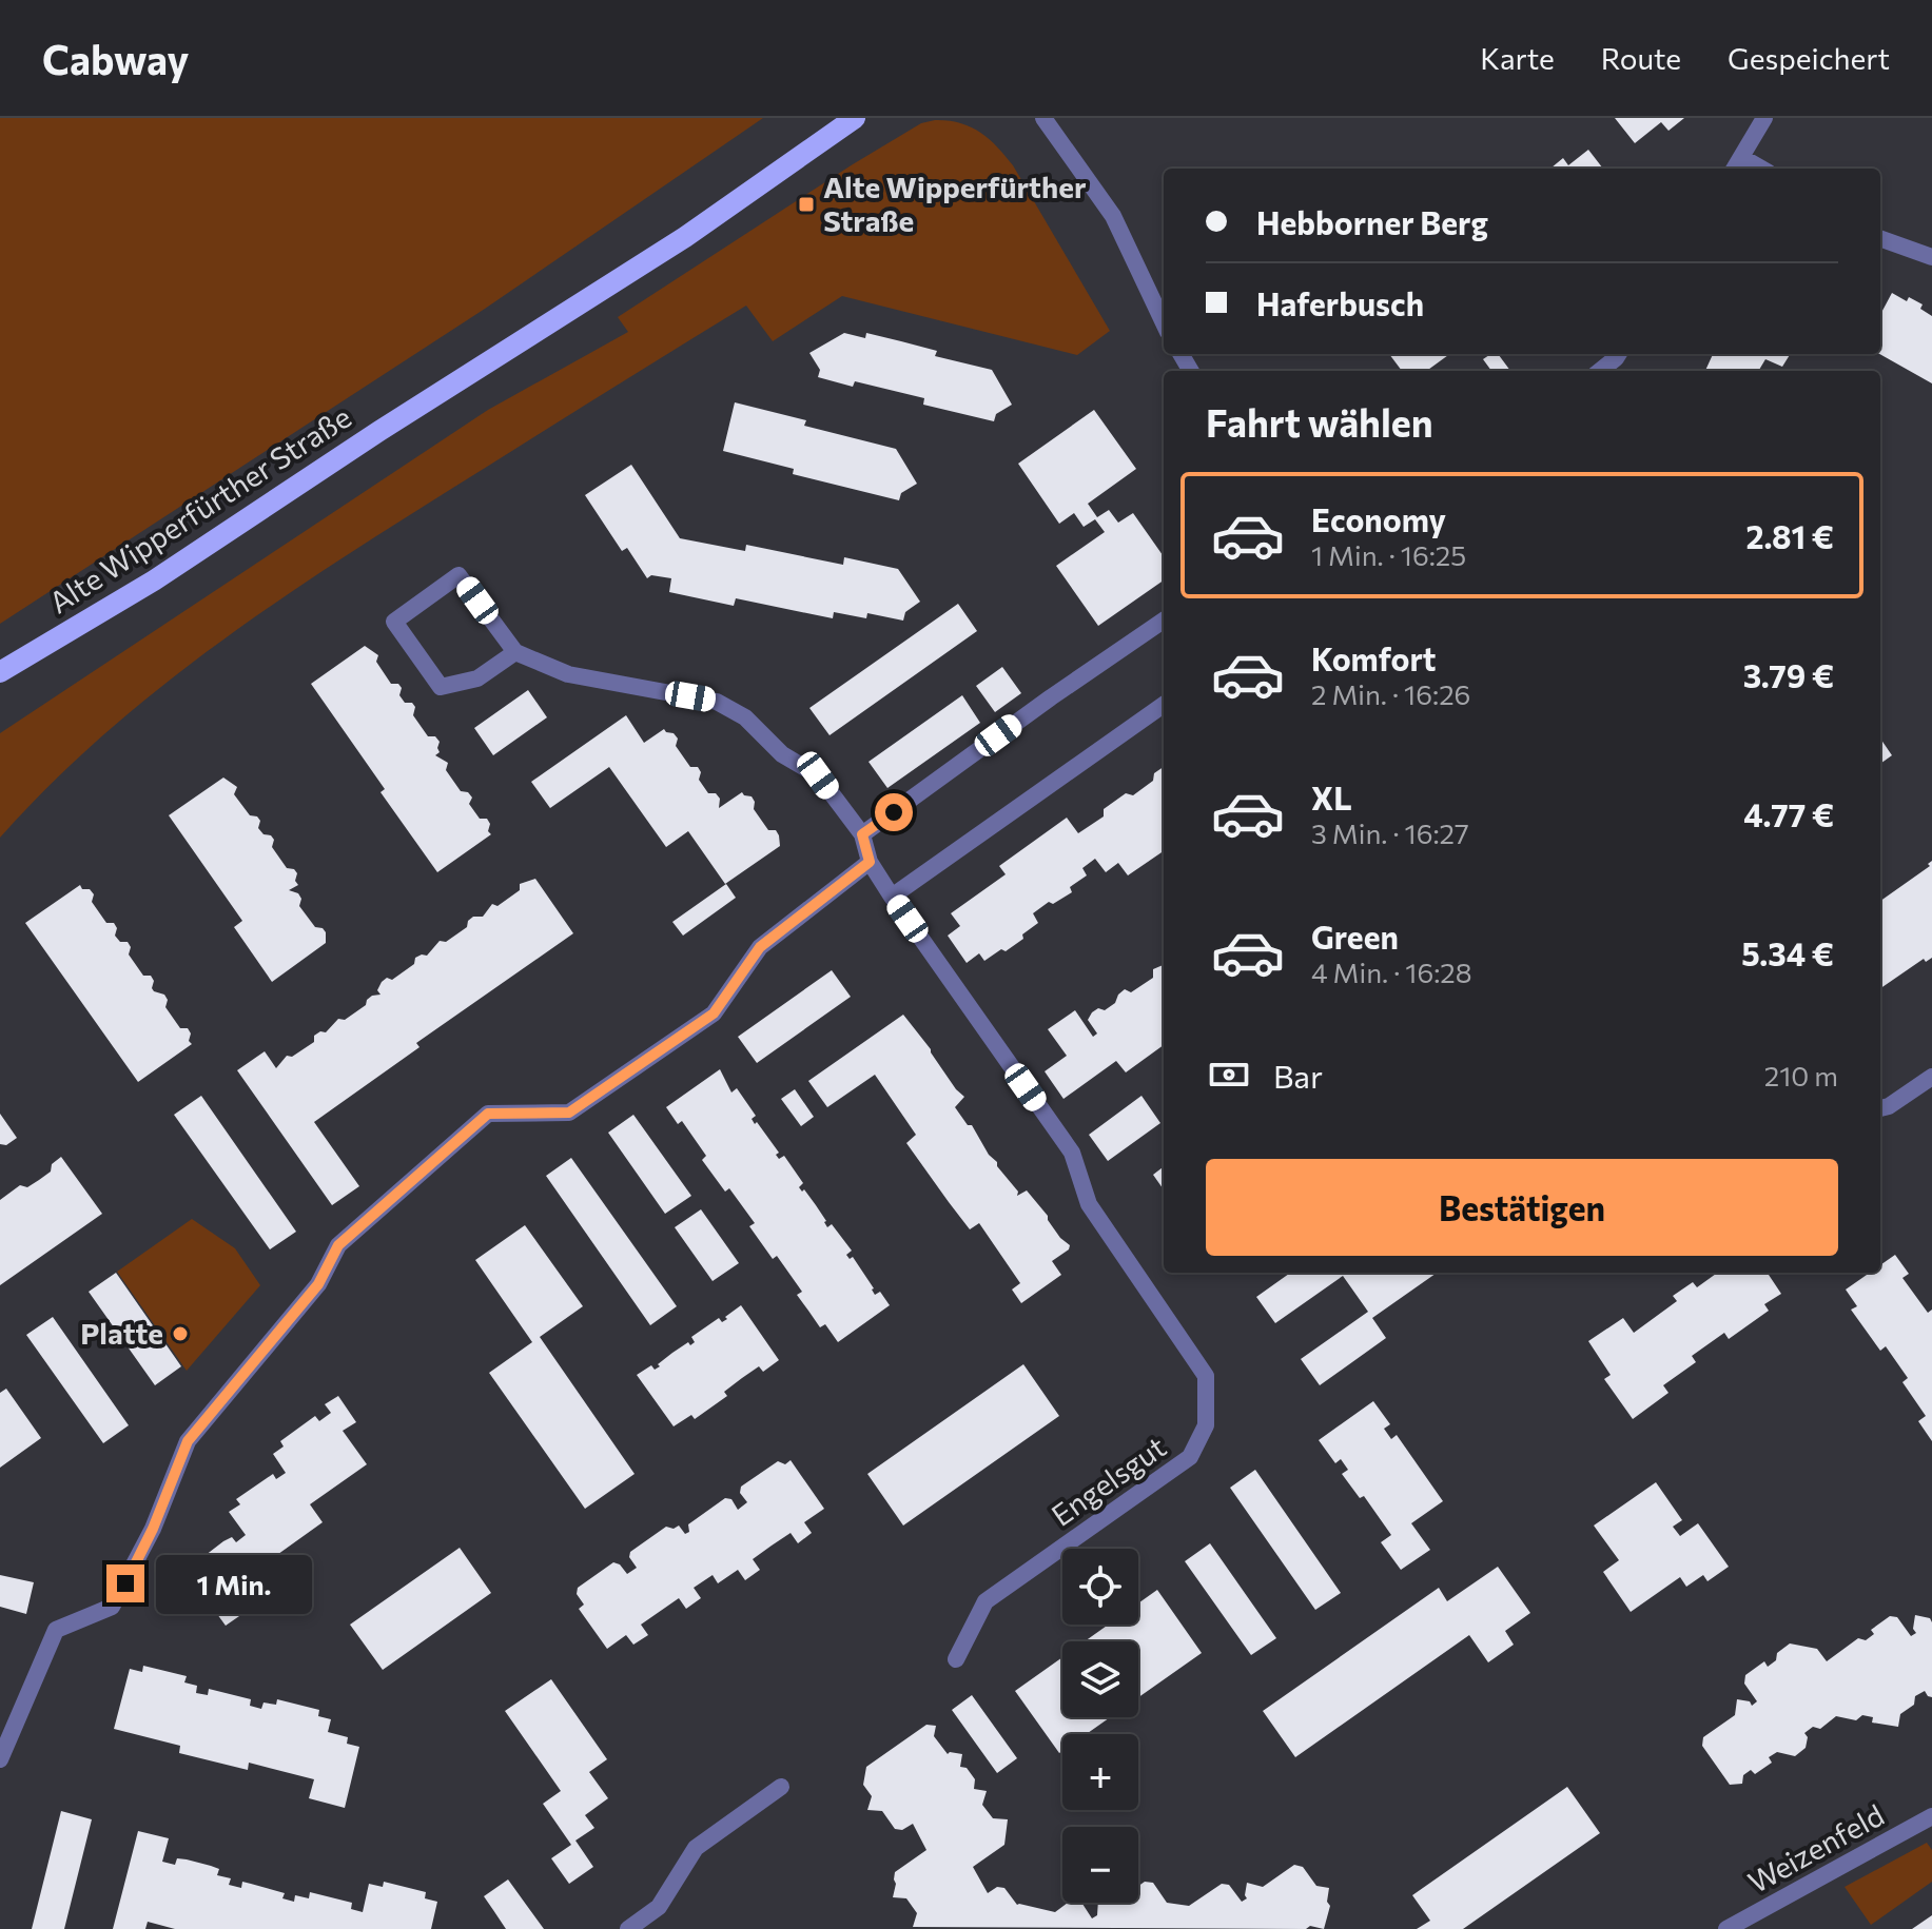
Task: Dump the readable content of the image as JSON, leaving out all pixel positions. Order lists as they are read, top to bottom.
{
  "streets": {
    "main road": ["Alte Wipperfürther Straße"],
    "street": ["Engelsgut", "Weizenfeld"]
  },
  "places": {
    "transit": ["Alte Wipperfürther Straße"],
    "other": ["Platte"]
  },
  "page": {
    "header": "Cabway",
    "nav": ["Karte", "Route", "Gespeichert"],
    "banner": ["Hebborner Berg", "Haferbusch"],
    "heading": "Fahrt wählen",
    "list": [
      {
        "name": "Economy",
        "note": "1 Min. · 16:25",
        "value": "2.81 €"
      },
      {
        "name": "Komfort",
        "note": "2 Min. · 16:26",
        "value": "3.79 €"
      },
      {
        "name": "XL",
        "note": "3 Min. · 16:27",
        "value": "4.77 €"
      },
      {
        "name": "Green",
        "note": "4 Min. · 16:28",
        "value": "5.34 €"
      }
    ],
    "pay": ["Bar", "210 m"],
    "buttons": "Bestätigen",
    "map_buttons": ["+", "−"],
    "bubble": "1 Min."
  }
}
